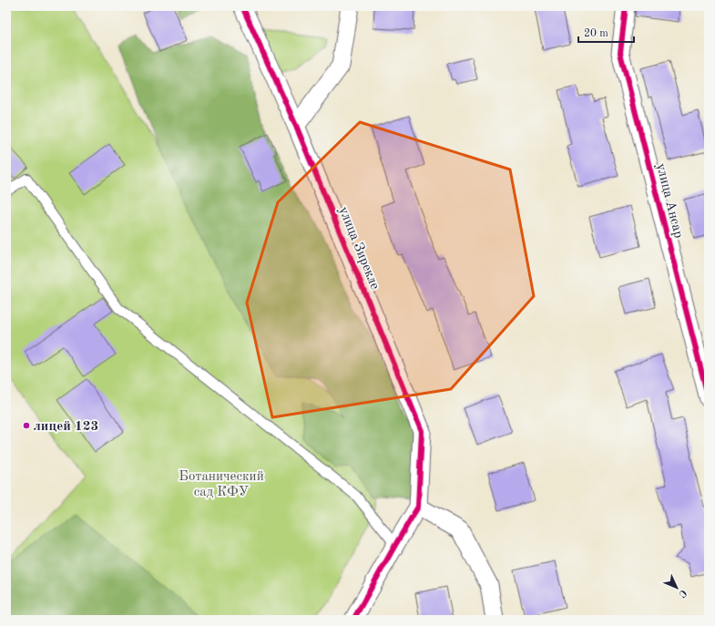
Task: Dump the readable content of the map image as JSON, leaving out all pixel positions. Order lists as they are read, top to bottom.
{
  "streets": {
    "street": ["улица Ансар", "улица Зирекле"]
  },
  "parks": ["Ботанический сад КФУ"],
  "places": ["лицей 123"],
  "scale_bar": "20 m",
  "north": "bottom right"
}
